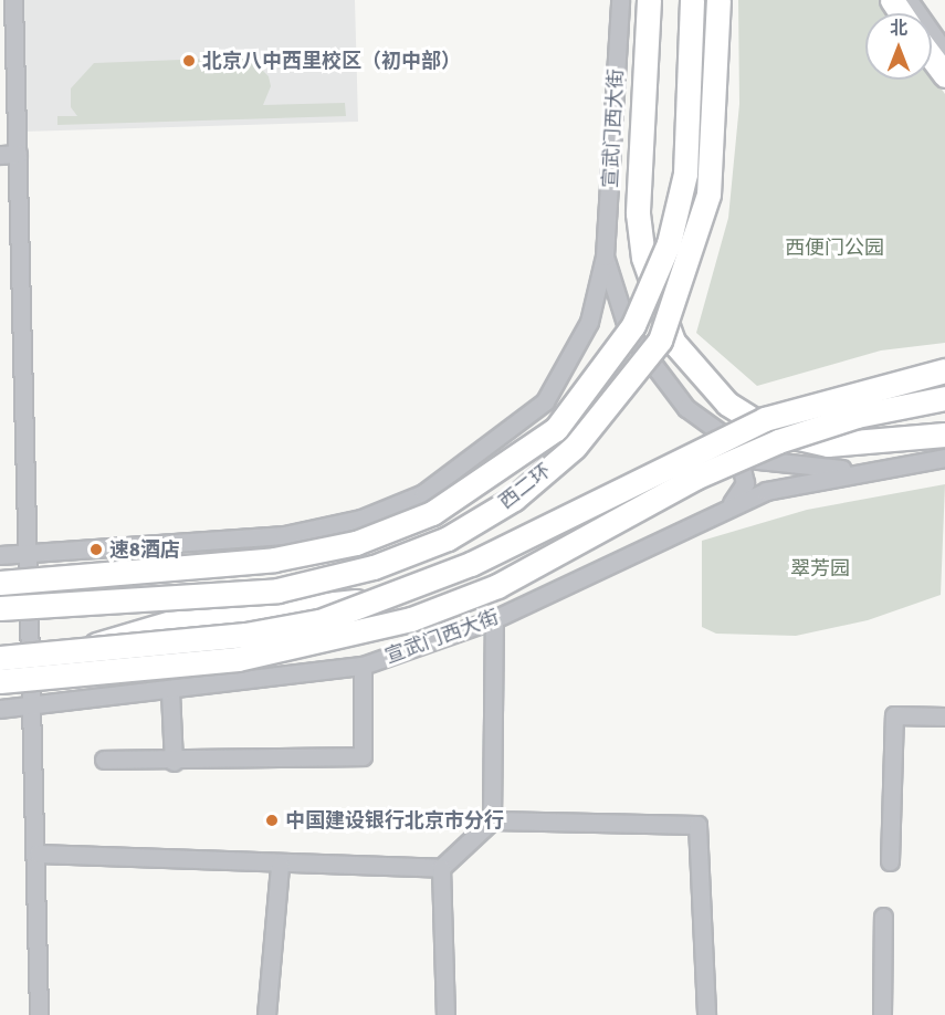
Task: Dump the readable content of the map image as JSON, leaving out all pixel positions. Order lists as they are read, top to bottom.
{
  "streets": {
    "highway": ["宣武门西大街", "西二环"]
  },
  "parks": ["西便门公园", "翠芳园"],
  "places": ["北京八中西里校区（初中部）", "速8酒店", "中国建设银行北京市分行"],
  "north": "top"
}
